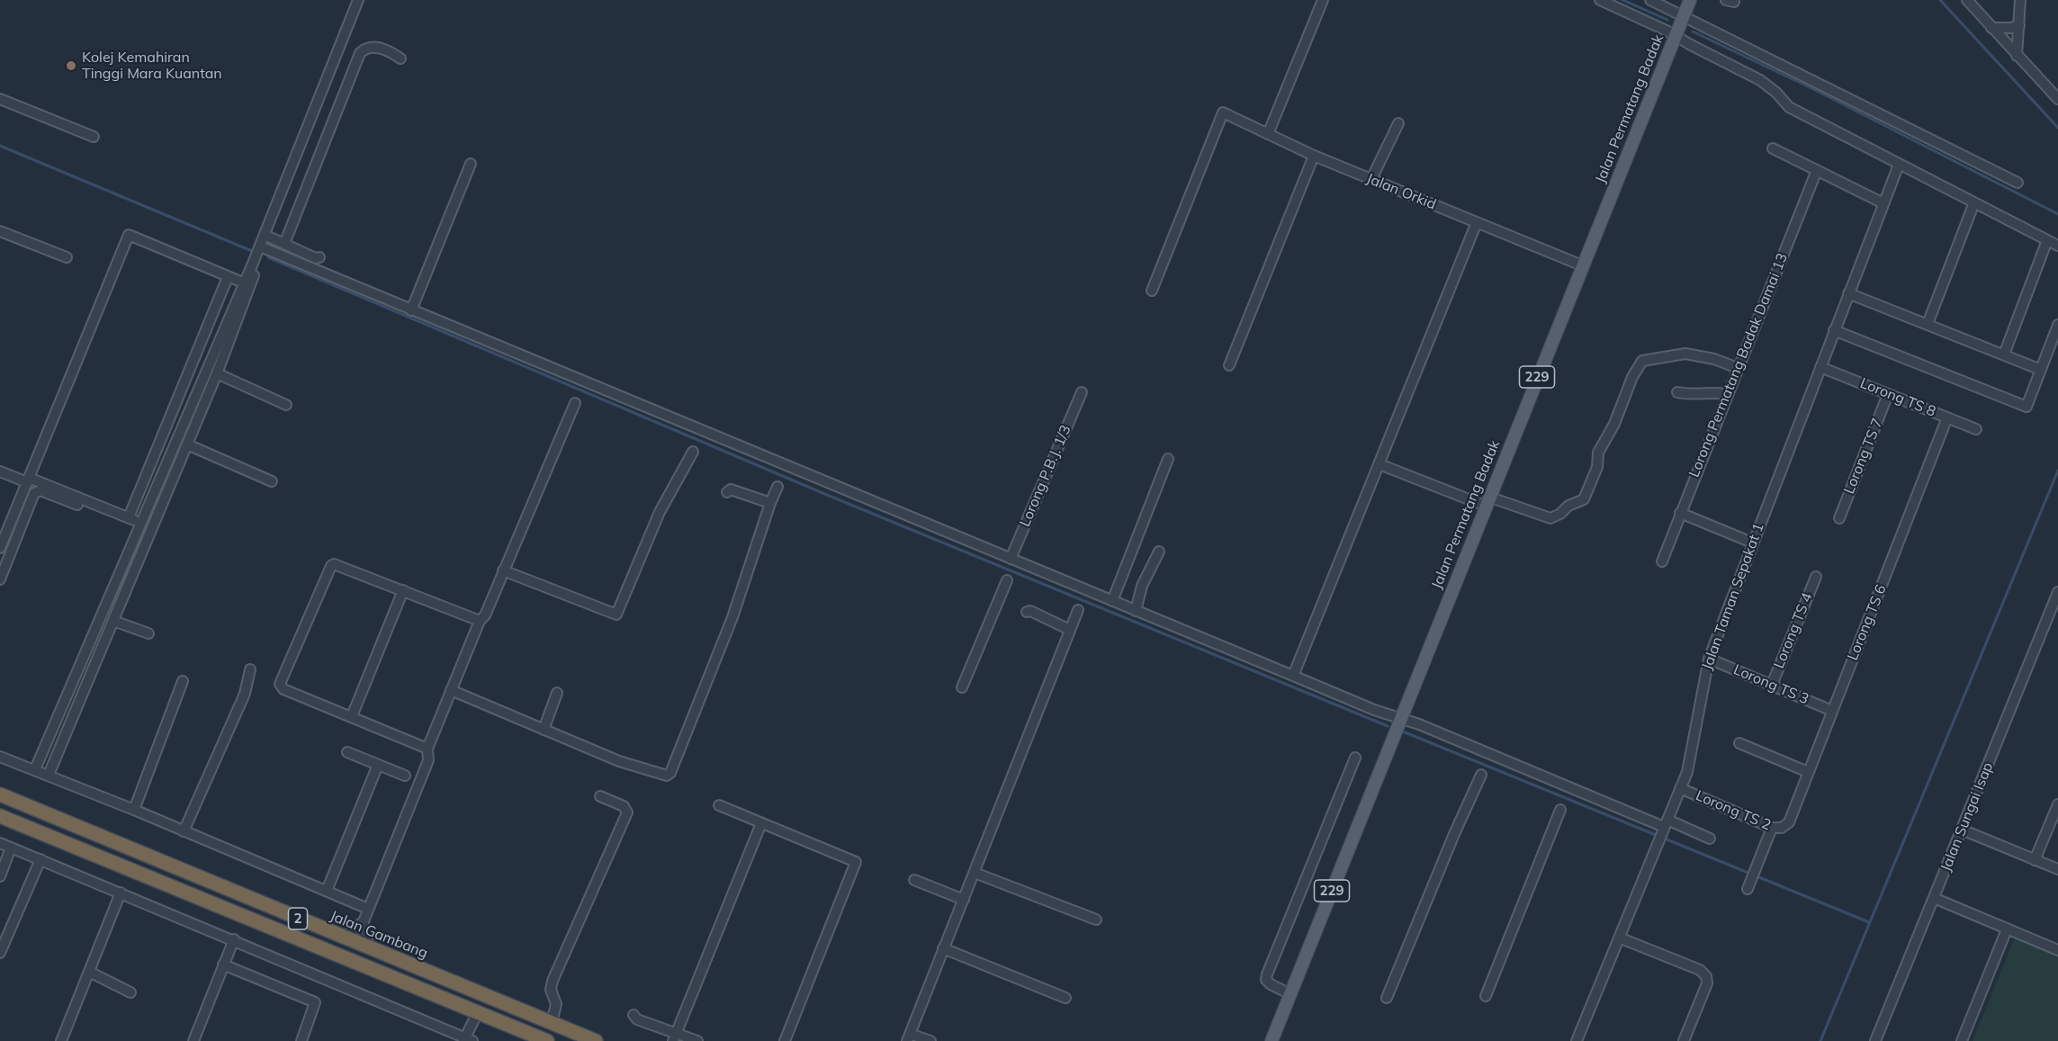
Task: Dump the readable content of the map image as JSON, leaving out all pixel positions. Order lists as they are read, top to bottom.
{
  "streets": {
    "highway": ["2", "Jalan Gambang"],
    "main road": ["Jalan Permatang Badak", "229"],
    "street": [
      "Jalan Orkid",
      "Lorong Permatang Badak Damai 13",
      "Lorong TS 8",
      "Lorong TS 7",
      "Lorong P.B.J. 1/3",
      "Jalan Taman Sepakat 1",
      "Lorong TS 6",
      "Lorong TS 4",
      "Lorong TS 3",
      "Lorong TS 2",
      "Jalan Sungai Isap"
    ]
  },
  "crossings": [
    ["Jalan Permatang Badak", "Jalan Orkid"],
    ["Lorong TS 8", "Lorong TS 7"],
    ["Lorong TS 8", "Jalan Taman Sepakat 1"],
    ["Lorong TS 8", "Lorong TS 6"],
    ["Jalan Taman Sepakat 1", "Lorong TS 3"],
    ["Jalan Taman Sepakat 1", "Lorong TS 2"],
    ["Lorong TS 6", "Lorong TS 3"],
    ["Lorong TS 6", "Lorong TS 2"],
    ["Lorong TS 4", "Lorong TS 3"]
  ],
  "places": ["Kolej Kemahiran Tinggi Mara Kuantan"]
}
